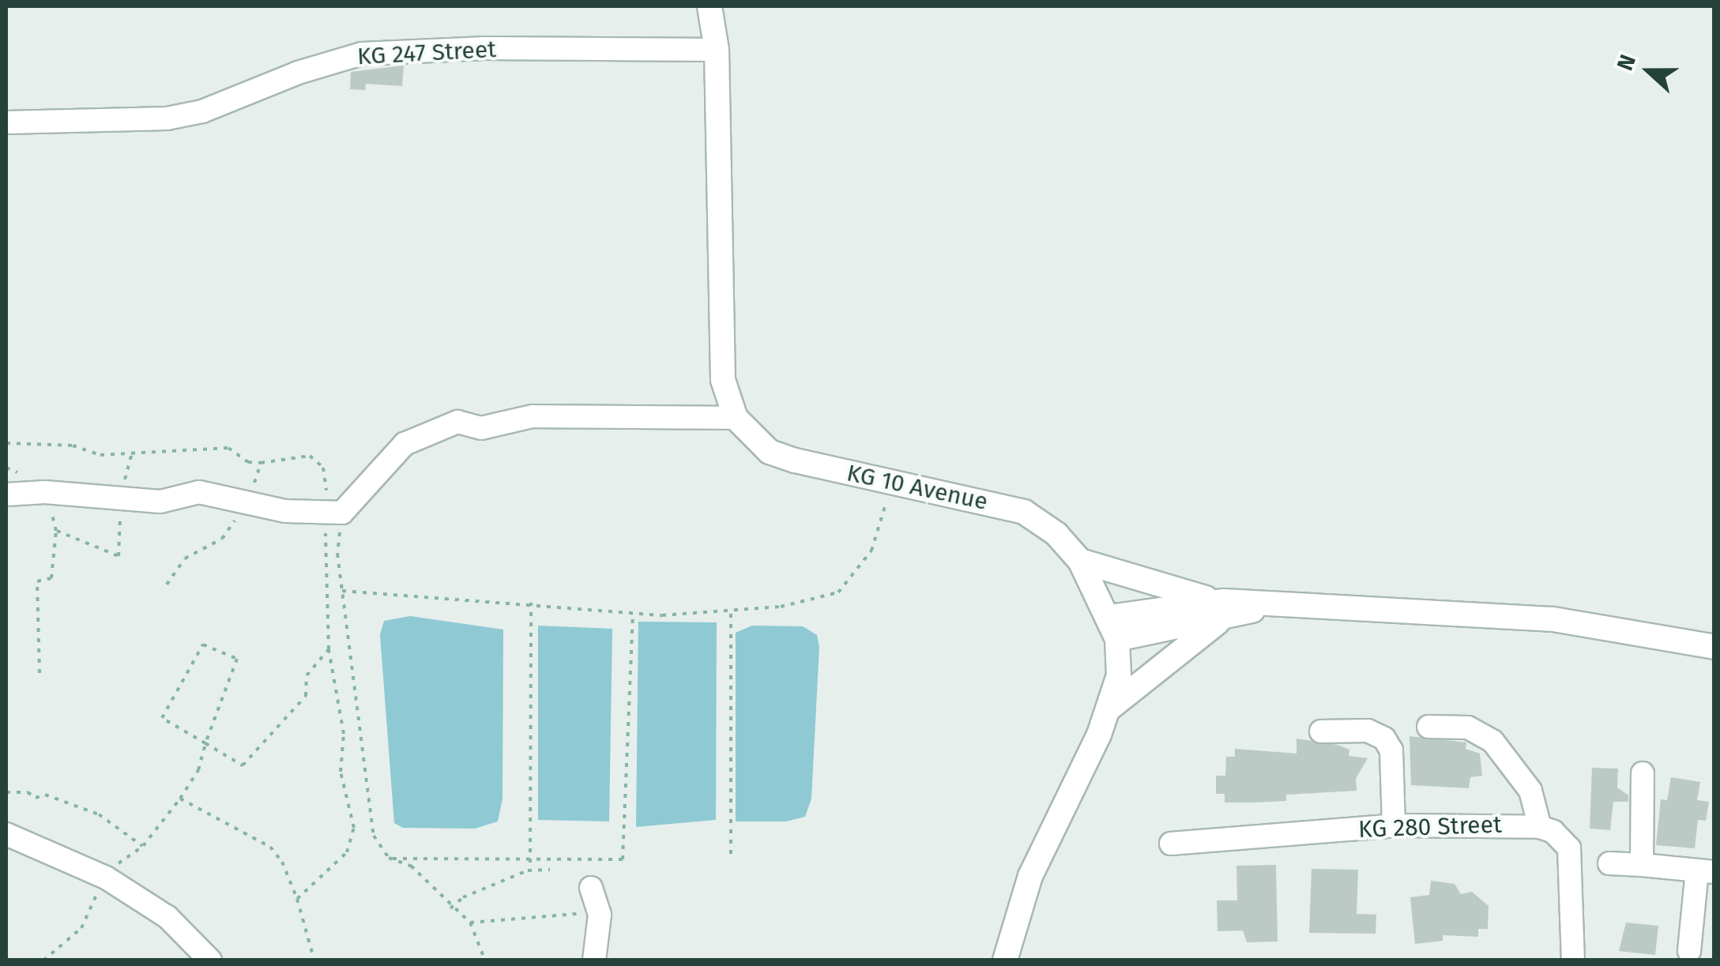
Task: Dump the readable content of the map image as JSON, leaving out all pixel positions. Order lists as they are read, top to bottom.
{
  "streets": {
    "street": ["KG 247 Street", "KG 10 Avenue", "KG 280 Street"]
  },
  "crossings": [
    ["KG 247 Street", "KG 10 Avenue"]
  ],
  "north": "left"
}
